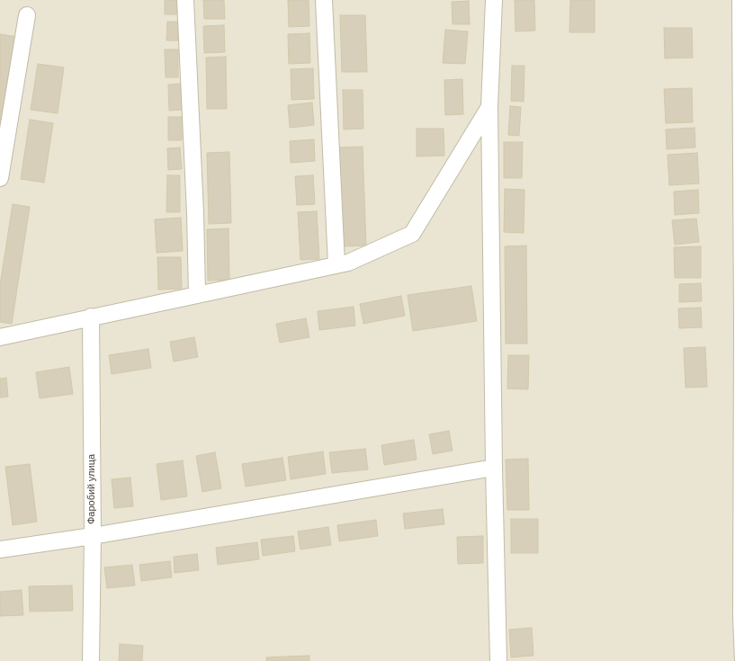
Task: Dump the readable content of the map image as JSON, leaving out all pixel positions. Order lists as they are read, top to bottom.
{
  "streets": {
    "street": ["Фаробий улица"]
  }
}
